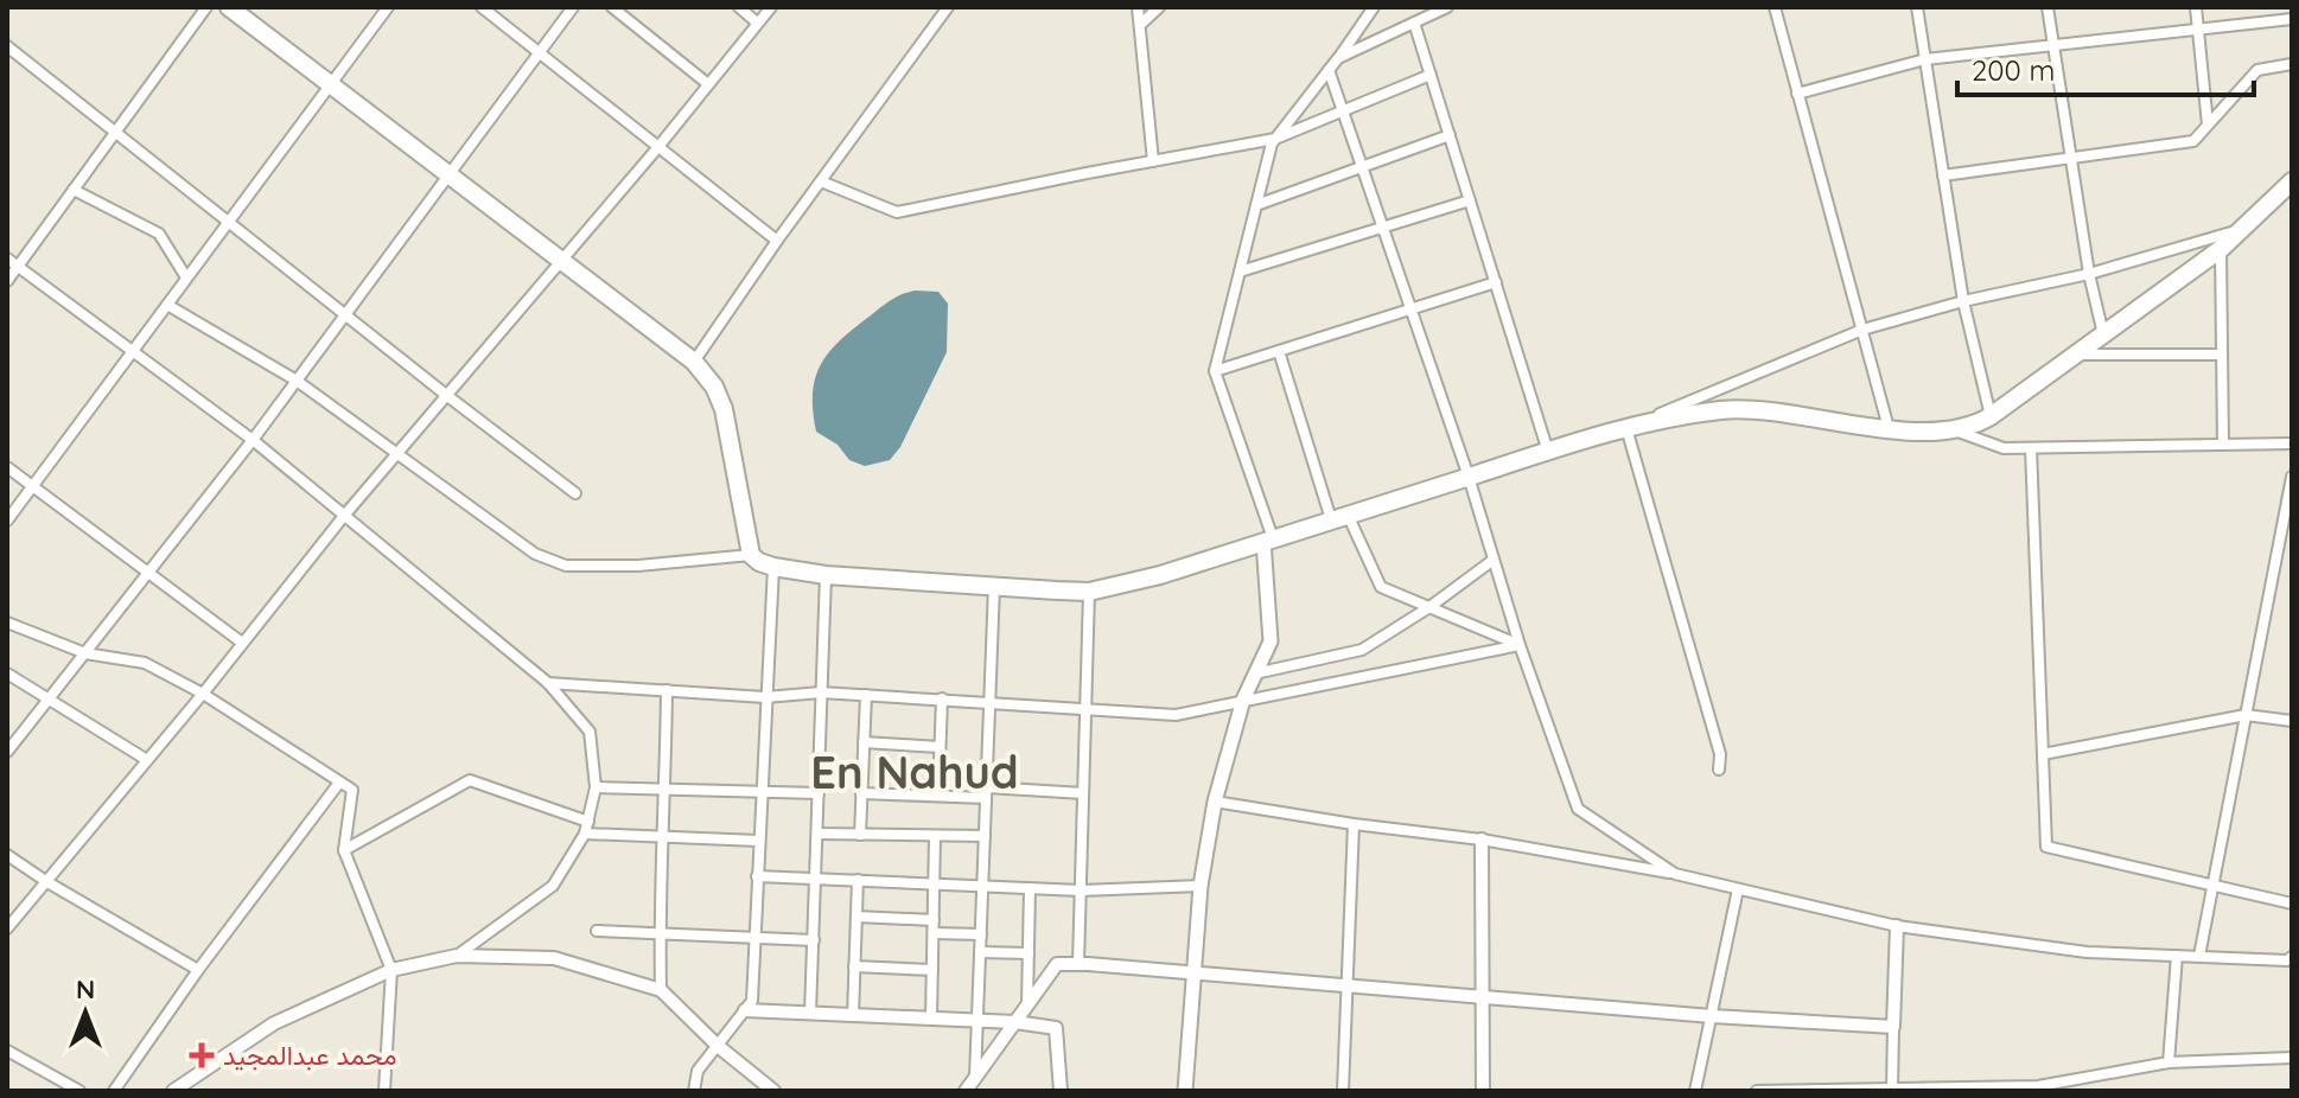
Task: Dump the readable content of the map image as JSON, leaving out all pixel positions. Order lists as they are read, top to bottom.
{
  "districts": ["En Nahud"],
  "places": {
    "health": ["محمد عبدالمجيد"]
  },
  "scale_bar": "200 m",
  "north": "top"
}
